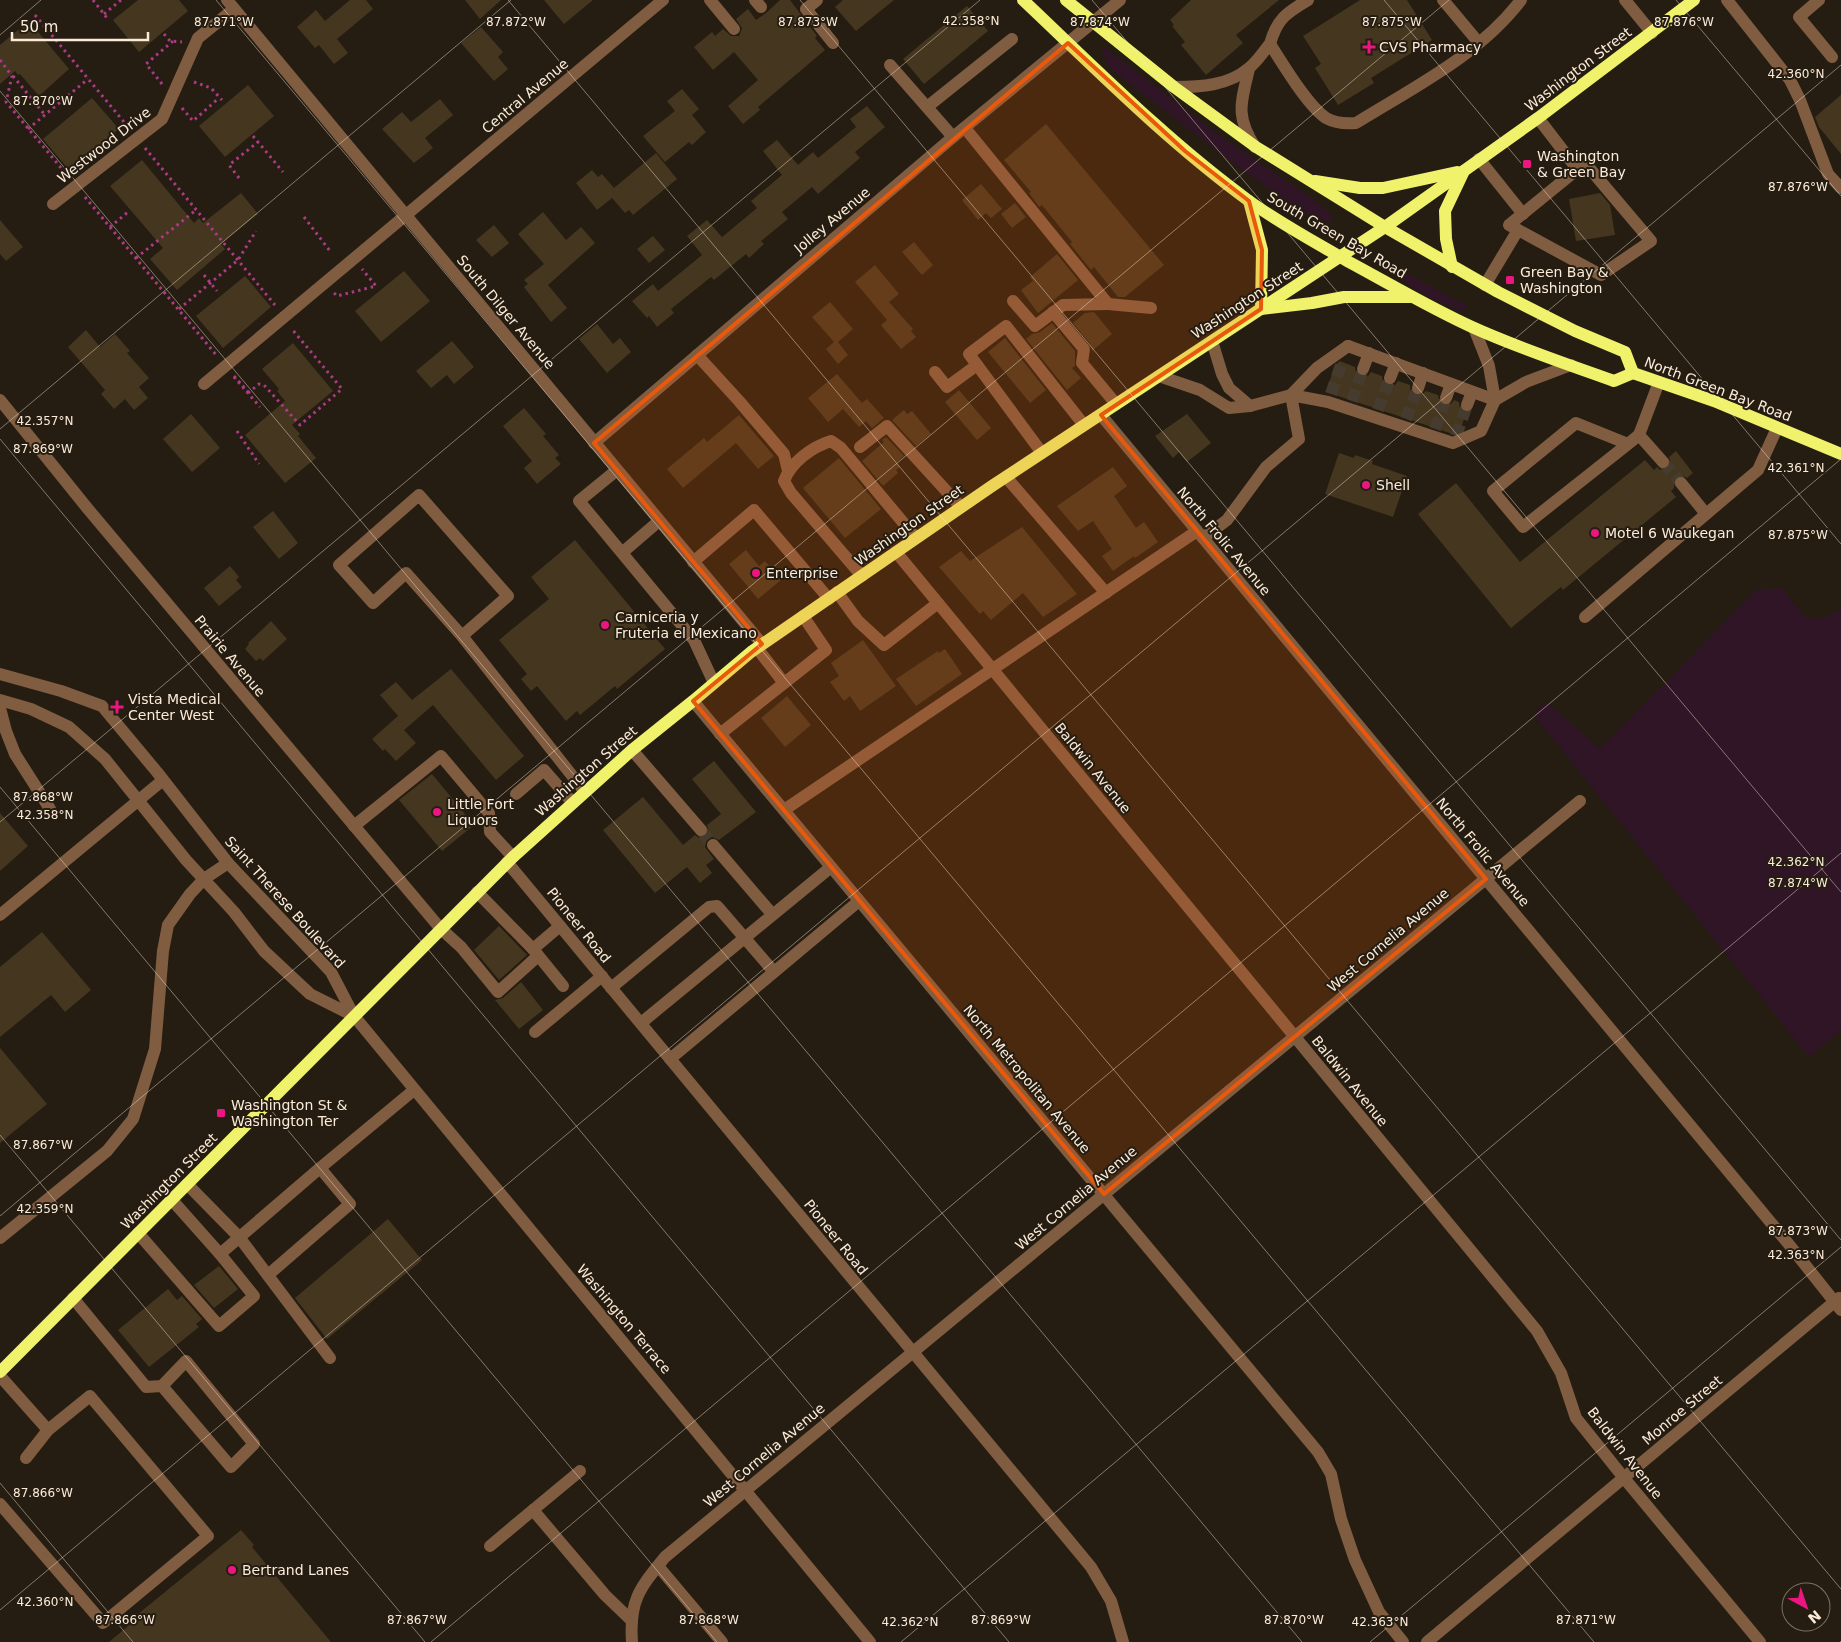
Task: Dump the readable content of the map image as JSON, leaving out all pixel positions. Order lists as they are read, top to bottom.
{
  "streets": {
    "main road": ["Washington Street", "South Green Bay Road", "North Green Bay Road"],
    "street": [
      "Central Avenue",
      "Westwood Drive",
      "Jolley Avenue",
      "South Dilger Avenue",
      "North Frolic Avenue",
      "Prairie Avenue",
      "Baldwin Avenue",
      "Saint Therese Boulevard",
      "Pioneer Road",
      "West Cornelia Avenue",
      "North Metropolitan Avenue",
      "Washington Terrace",
      "Monroe Street"
    ]
  },
  "crossings": [
    ["Washington Street", "South Green Bay Road"],
    ["Washington Street", "South Dilger Avenue"],
    ["Washington Street", "North Green Bay Road"],
    ["Washington Street", "North Frolic Avenue"],
    ["Washington Street", "Prairie Avenue"],
    ["Washington Street", "Baldwin Avenue"],
    ["Washington Street", "Saint Therese Boulevard"],
    ["Washington Street", "Pioneer Road"],
    ["Washington Street", "North Metropolitan Avenue"],
    ["Washington Street", "Washington Terrace"],
    ["Central Avenue", "South Dilger Avenue"],
    ["Westwood Drive", "South Dilger Avenue"],
    ["Jolley Avenue", "South Green Bay Road"],
    ["Jolley Avenue", "South Dilger Avenue"],
    ["South Green Bay Road", "North Green Bay Road"],
    ["North Frolic Avenue", "West Cornelia Avenue"],
    ["North Frolic Avenue", "Monroe Street"],
    ["Prairie Avenue", "Pioneer Road"],
    ["Baldwin Avenue", "West Cornelia Avenue"],
    ["Baldwin Avenue", "Monroe Street"],
    ["Saint Therese Boulevard", "Washington Terrace"],
    ["Pioneer Road", "West Cornelia Avenue"],
    ["West Cornelia Avenue", "North Metropolitan Avenue"],
    ["West Cornelia Avenue", "Washington Terrace"]
  ],
  "places": {
    "health": ["CVS Pharmacy", "Vista Medical Center West"],
    "transit": ["Washington & Green Bay", "Green Bay & Washington", "Washington St & Washington Ter"],
    "other": [
      "Shell",
      "Motel 6 Waukegan",
      "Enterprise",
      "Carniceria y Fruteria el Mexicano",
      "Little Fort Liquors",
      "Bertrand Lanes"
    ]
  },
  "scale_bar": "50 m",
  "north": "bottom right",
  "coordinates": [
    "42.358°N",
    "87.872°W",
    "87.871°W",
    "87.873°W",
    "87.874°W",
    "87.875°W",
    "87.876°W",
    "42.360°N",
    "87.870°W",
    "42.357°N",
    "87.869°W",
    "42.361°N",
    "87.868°W",
    "42.362°N",
    "87.867°W",
    "42.359°N",
    "42.363°N",
    "87.866°W"
  ]
}
